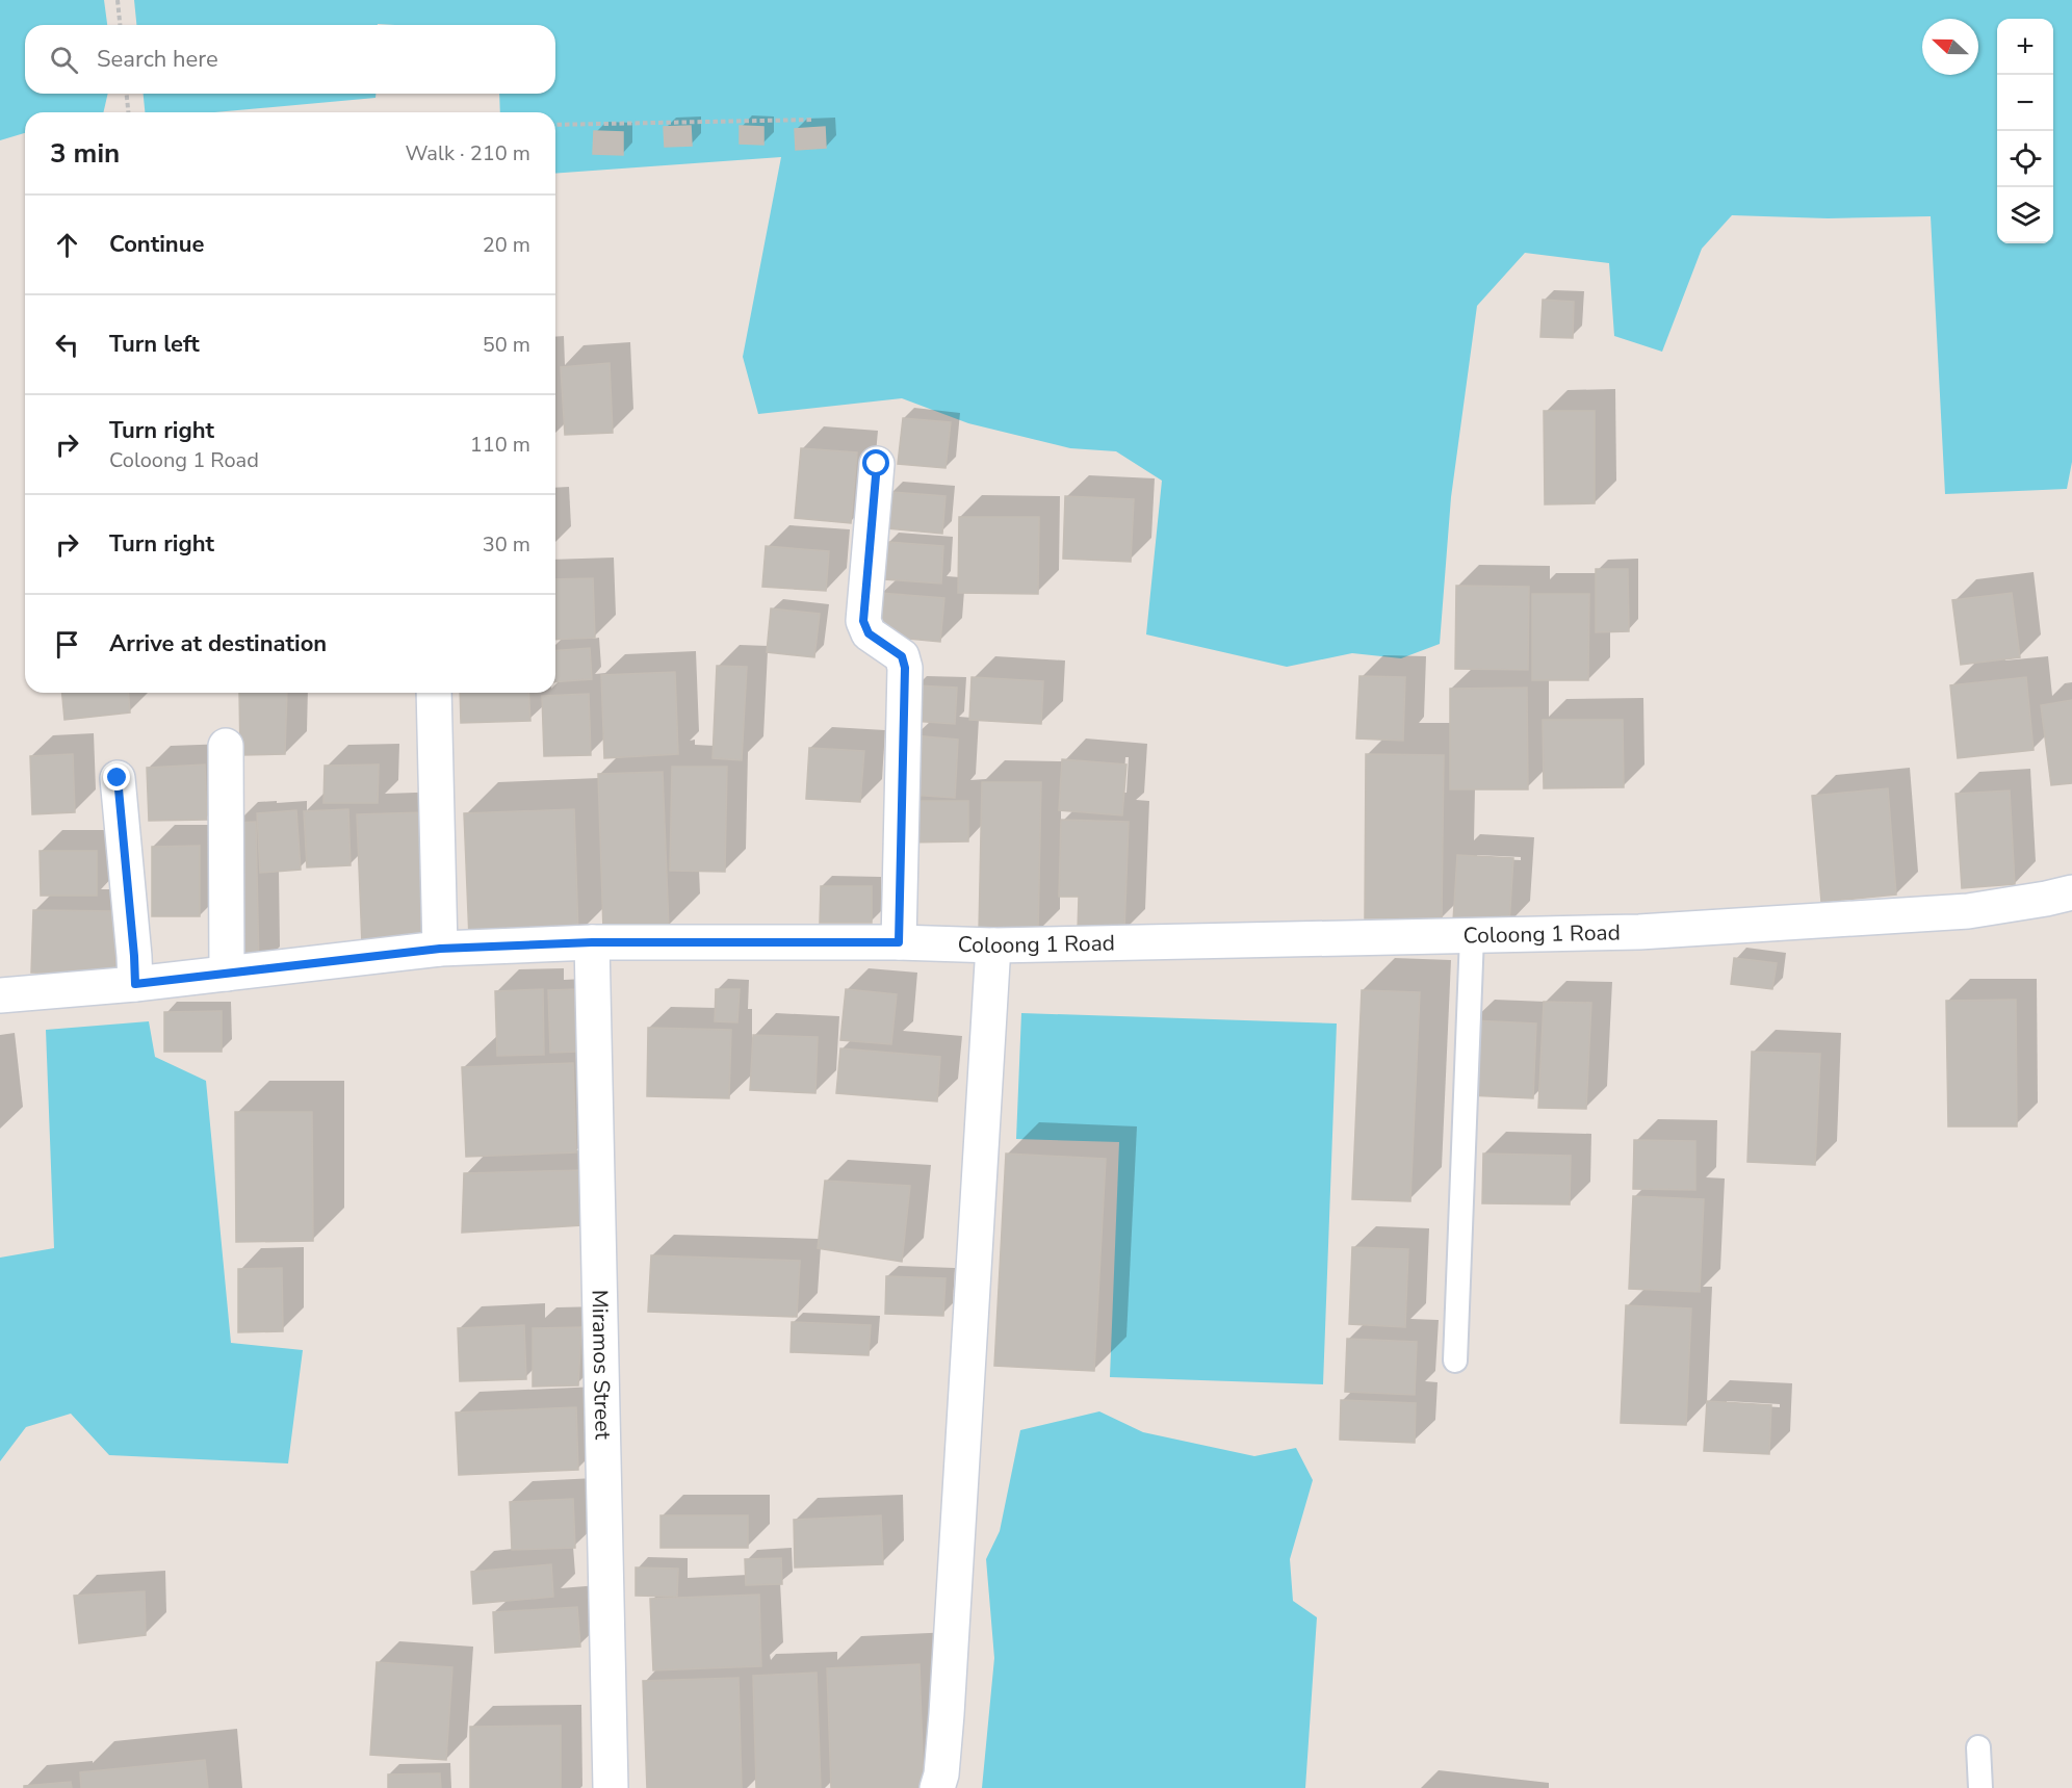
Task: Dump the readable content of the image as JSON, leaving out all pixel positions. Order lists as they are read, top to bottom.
{
  "streets": {
    "street": ["Coloong 1 Road", "Miramos Street"]
  },
  "crossings": [
    ["Coloong 1 Road", "Miramos Street"]
  ],
  "north": "left",
  "page": {
    "map_buttons": ["+", "−"],
    "search": "Search here",
    "heading": ["3 min", "Walk · 210 m"],
    "list": [
      ["Continue", "20 m"],
      ["Turn left", "50 m"],
      ["Turn right", "Coloong 1 Road", "110 m"],
      ["Turn right", "30 m"],
      "Arrive at destination"
    ]
  }
}
